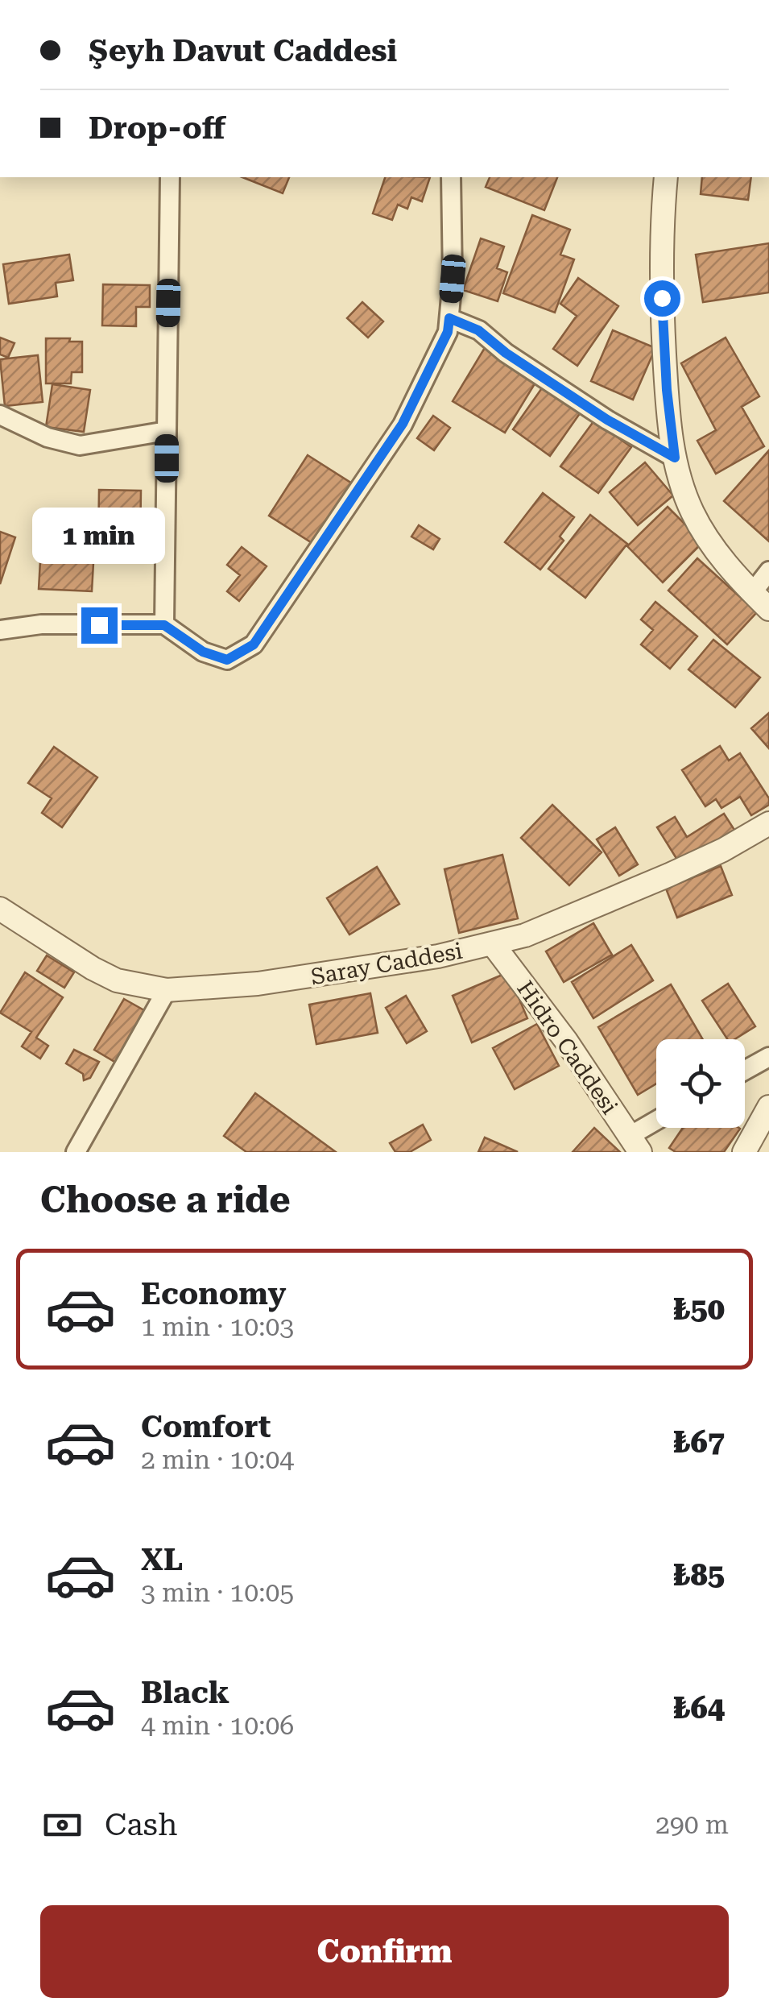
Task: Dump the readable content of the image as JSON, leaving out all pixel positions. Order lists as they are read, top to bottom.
{
  "streets": {
    "street": ["Saray Caddesi", "Hidro Caddesi"]
  },
  "crossings": [
    ["Saray Caddesi", "Hidro Caddesi"]
  ],
  "page": {
    "banner": ["Şeyh Davut Caddesi", "Drop-off"],
    "bubble": "1 min",
    "heading": "Choose a ride",
    "list": [
      {
        "name": "Economy",
        "note": "1 min · 10:03",
        "value": "₺50"
      },
      {
        "name": "Comfort",
        "note": "2 min · 10:04",
        "value": "₺67"
      },
      {
        "name": "XL",
        "note": "3 min · 10:05",
        "value": "₺85"
      },
      {
        "name": "Black",
        "note": "4 min · 10:06",
        "value": "₺64"
      }
    ],
    "pay": ["Cash", "290 m"],
    "buttons": "Confirm"
  }
}
